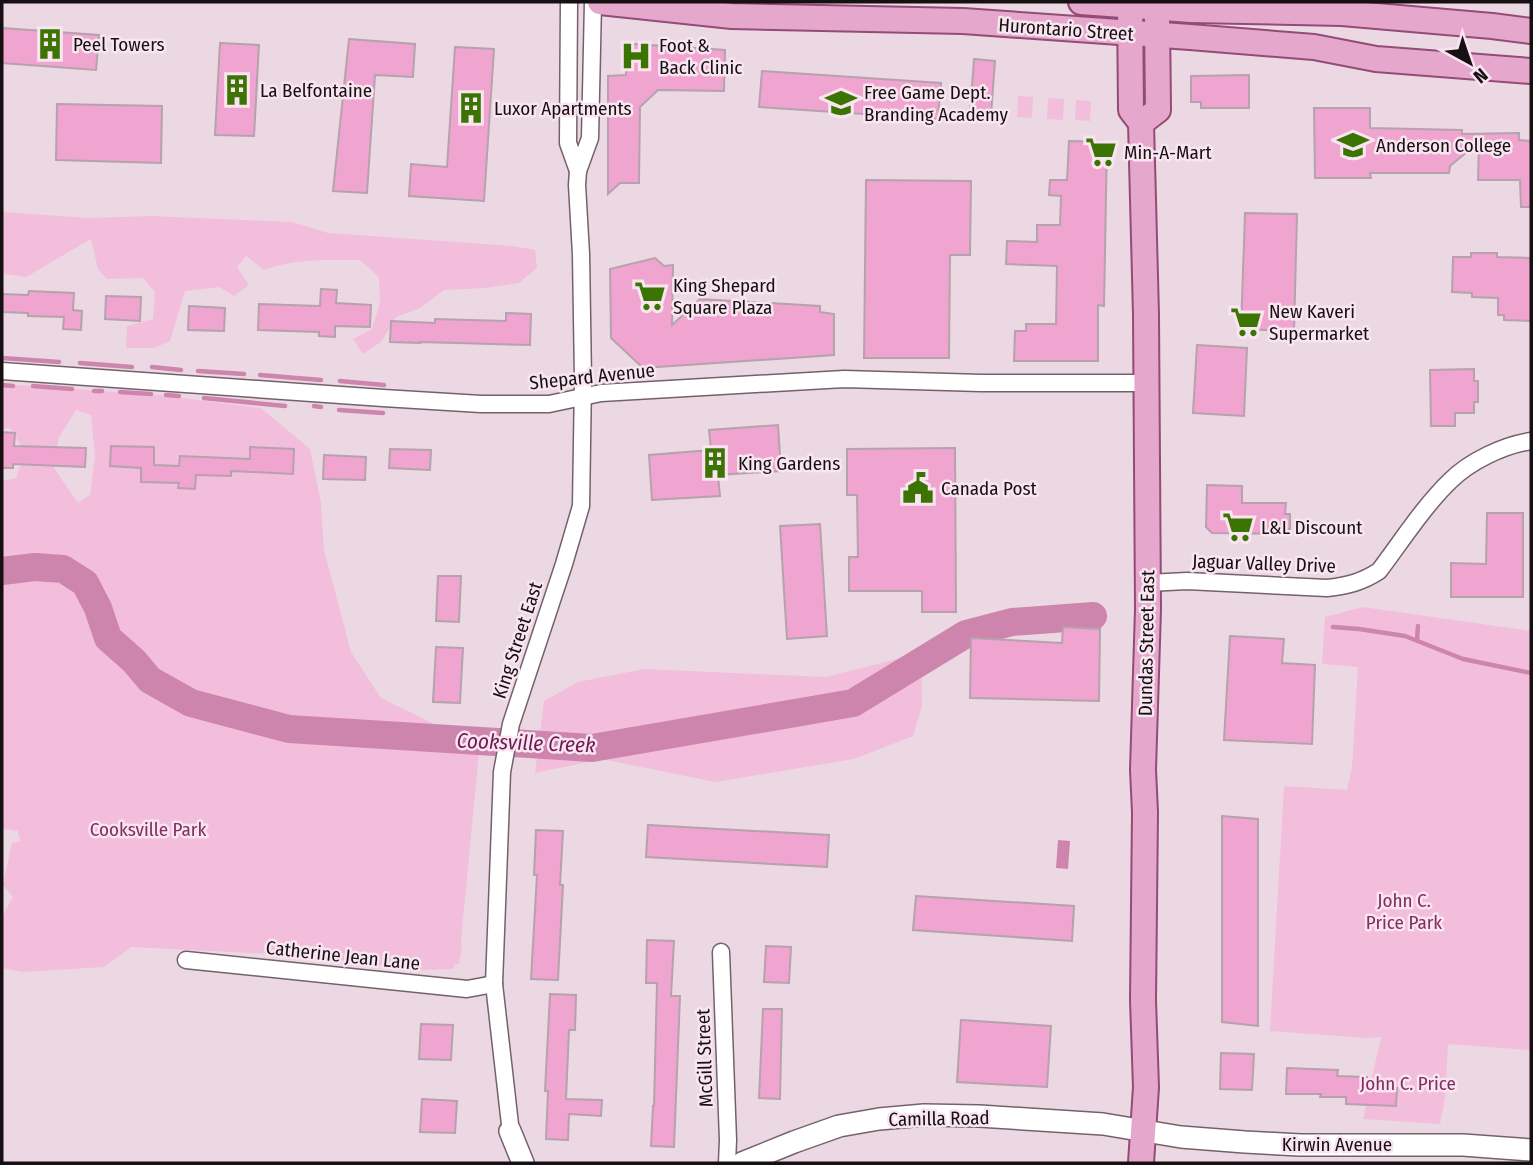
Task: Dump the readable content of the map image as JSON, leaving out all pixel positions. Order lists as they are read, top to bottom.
{
  "streets": {
    "main road": ["Hurontario Street", "Dundas Street East"],
    "street": [
      "Shepard Avenue",
      "Jaguar Valley Drive",
      "King Street East",
      "Catherine Jean Lane",
      "McGill Street",
      "Camilla Road",
      "Kirwin Avenue"
    ]
  },
  "crossings": [
    ["Hurontario Street", "Dundas Street East"],
    ["Shepard Avenue", "King Street East"],
    ["Shepard Avenue", "Dundas Street East"],
    ["Jaguar Valley Drive", "Dundas Street East"],
    ["King Street East", "Catherine Jean Lane"],
    ["Dundas Street East", "Camilla Road"],
    ["Dundas Street East", "Kirwin Avenue"],
    ["Camilla Road", "Kirwin Avenue"]
  ],
  "water": ["Cooksville Creek"],
  "parks": ["Cooksville Park", "John C. Price Park", "John C. Price"],
  "places": {
    "building": [
      "Peel Towers",
      "La Belfontaine",
      "Luxor Apartments",
      "King Gardens"
    ],
    "hospital": ["Foot & Back Clinic"],
    "school or university": ["Free Game Dept. Branding Academy", "Anderson College"],
    "supermarket": [
      "Min-A-Mart",
      "King Shepard Square Plaza",
      "New Kaveri Supermarket",
      "L&L Discount"
    ],
    "public building": ["Canada Post"]
  },
  "north": "bottom right"
}
